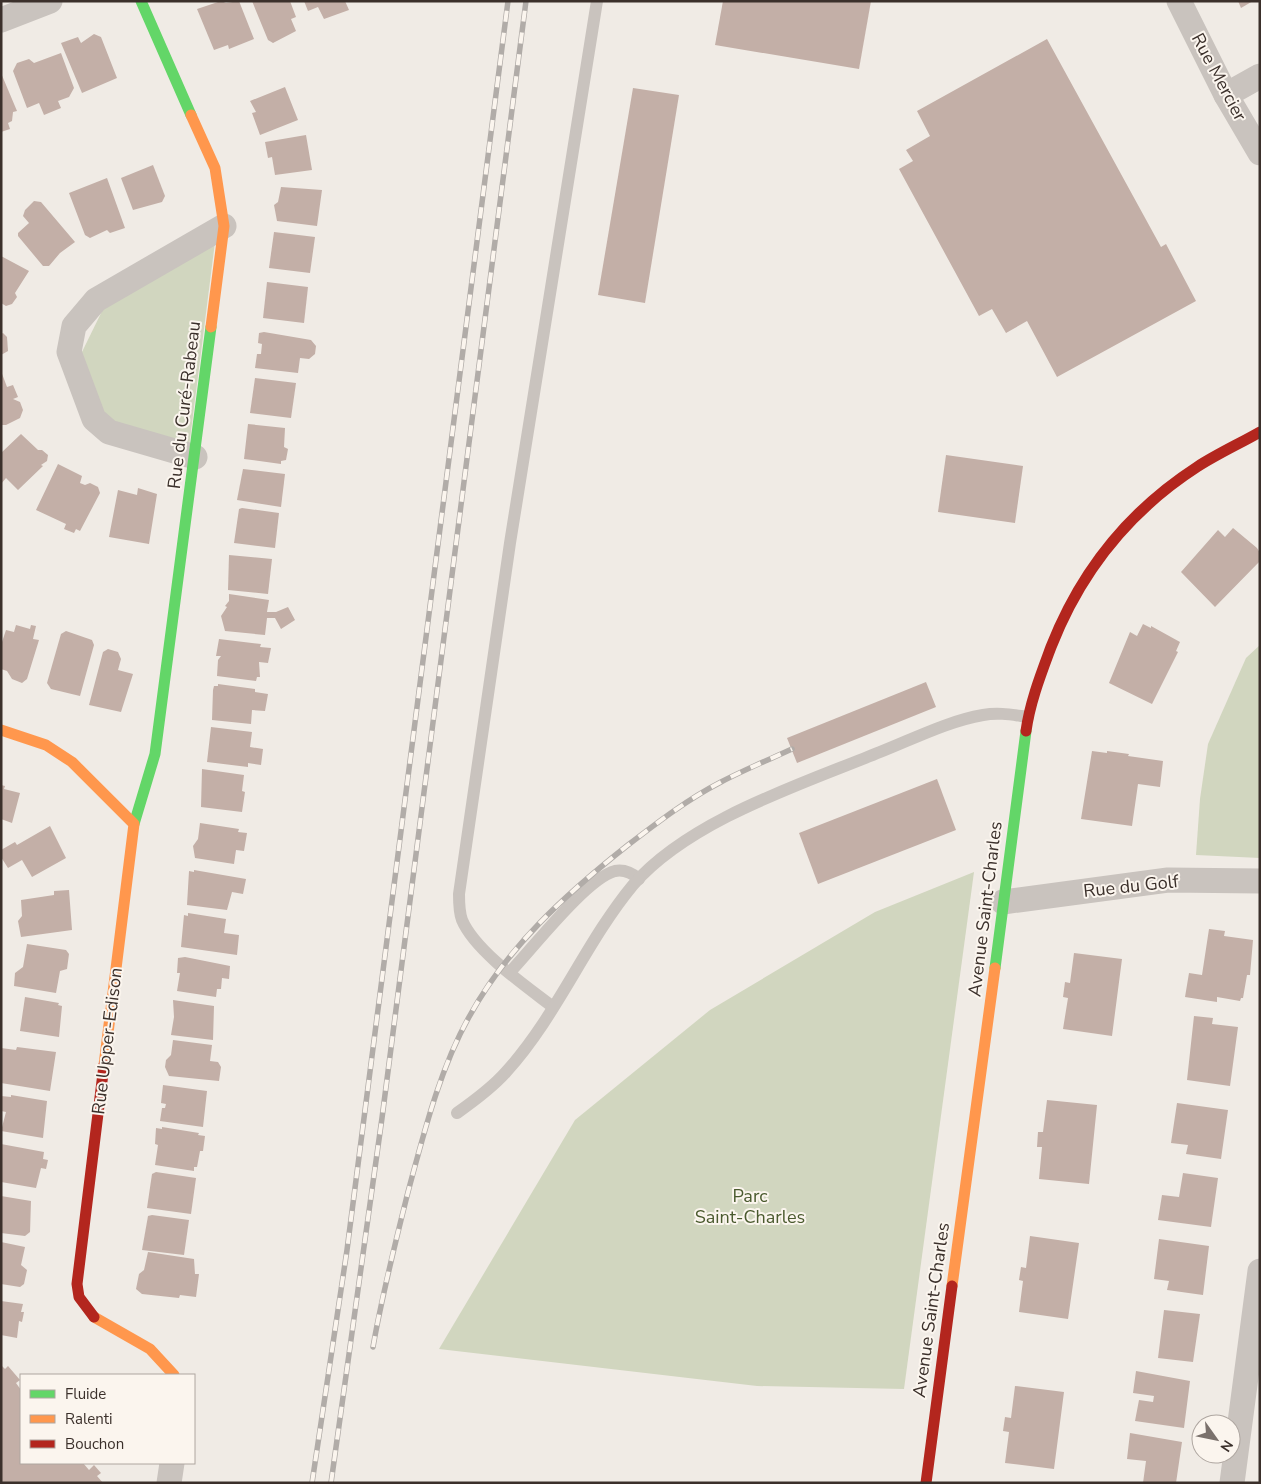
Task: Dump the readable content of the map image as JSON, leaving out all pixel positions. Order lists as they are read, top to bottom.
{
  "streets": {
    "street": [
      "Rue Mercier",
      "Rue du Curé-Rabeau",
      "Rue du Golf",
      "Avenue Saint-Charles",
      "Rue Upper-Edison"
    ]
  },
  "crossings": [
    ["Rue du Curé-Rabeau", "Rue Upper-Edison"],
    ["Rue du Golf", "Avenue Saint-Charles"]
  ],
  "parks": ["Parc Saint-Charles"],
  "legend": ["Fluide", "Ralenti", "Bouchon"],
  "north": "bottom right"
}
